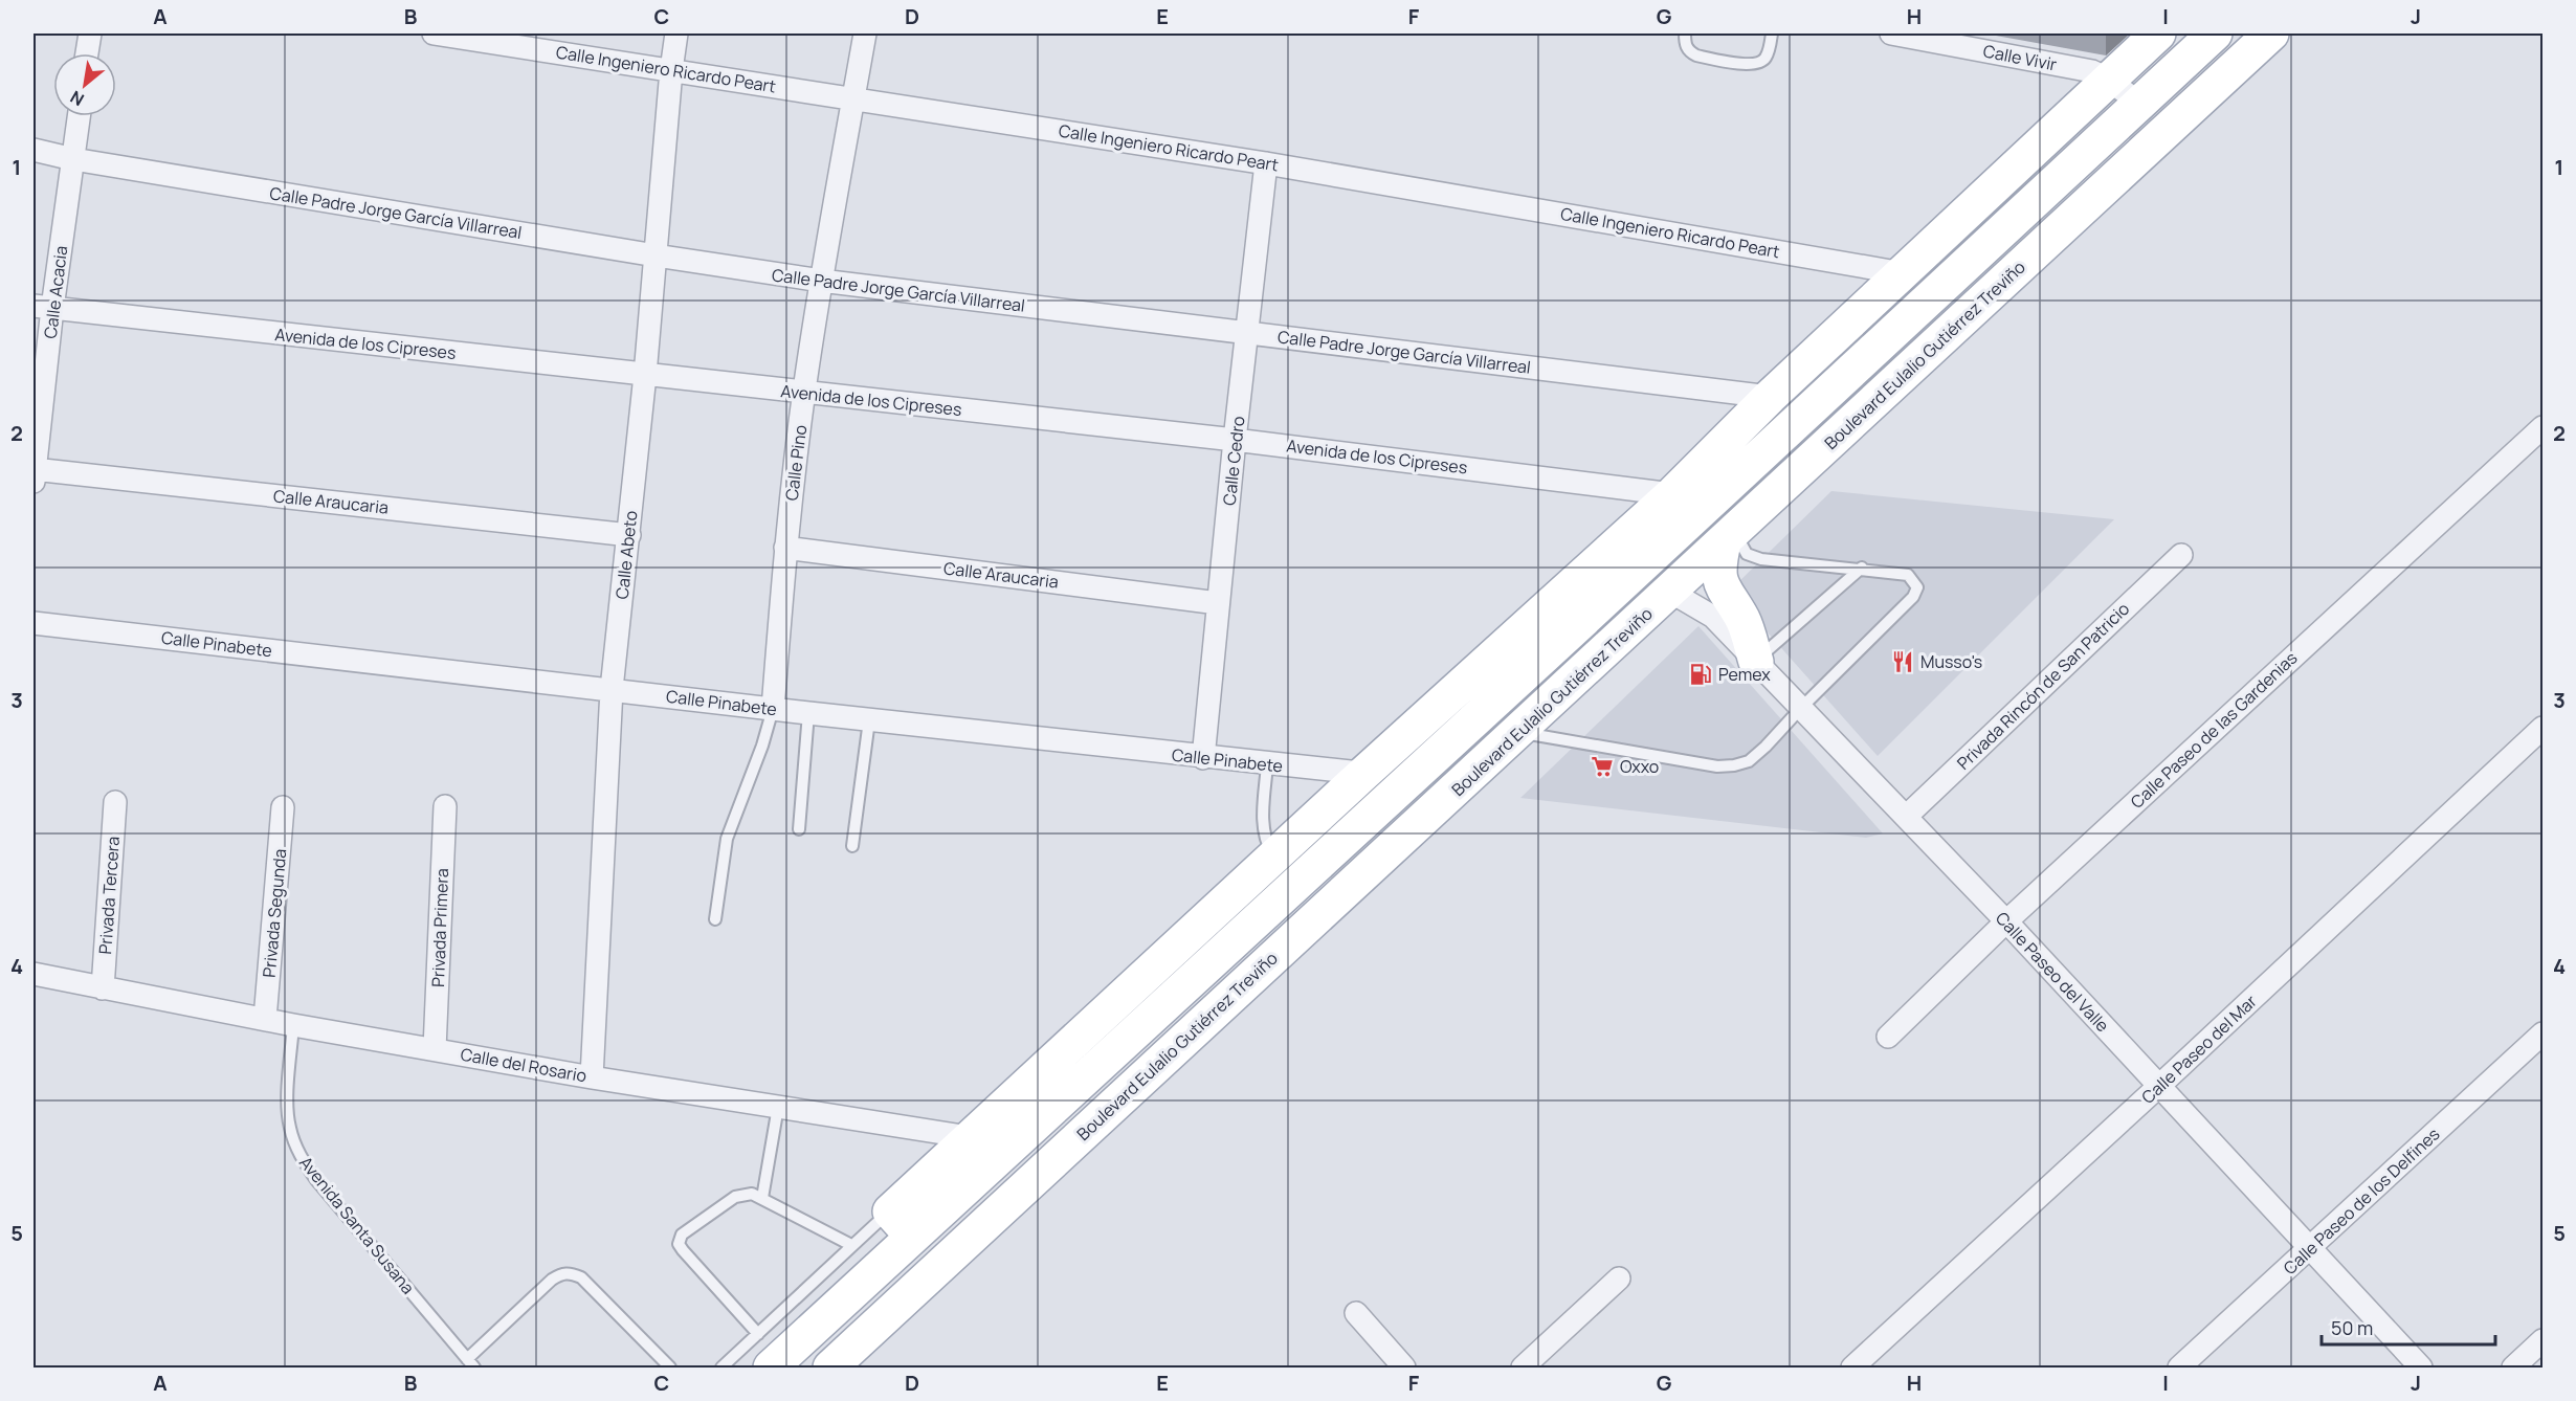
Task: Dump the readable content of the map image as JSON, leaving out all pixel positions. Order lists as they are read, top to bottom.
{
  "streets": {
    "main road": ["Boulevard Eulalio Gutiérrez Treviño"],
    "street": [
      "Calle Vivir",
      "Calle Ingeniero Ricardo Peart",
      "Calle Padre Jorge García Villarreal",
      "Calle Acacia",
      "Avenida de los Cipreses",
      "Calle Cedro",
      "Calle Pino",
      "Calle Araucaria",
      "Calle Abeto",
      "Calle Pinabete",
      "Privada Rincón de San Patricio",
      "Calle Paseo de las Gardenias",
      "Privada Tercera",
      "Privada Segunda",
      "Privada Primera",
      "Calle Paseo del Valle",
      "Calle Paseo del Mar",
      "Calle del Rosario",
      "Calle Paseo de los Delfines"
    ],
    "lane": ["Avenida Santa Susana"]
  },
  "crossings": [
    ["Calle Ingeniero Ricardo Peart", "Calle Cedro"],
    ["Calle Ingeniero Ricardo Peart", "Calle Pino"],
    ["Calle Ingeniero Ricardo Peart", "Calle Abeto"],
    ["Calle Padre Jorge García Villarreal", "Calle Acacia"],
    ["Calle Padre Jorge García Villarreal", "Calle Cedro"],
    ["Calle Padre Jorge García Villarreal", "Calle Pino"],
    ["Calle Padre Jorge García Villarreal", "Calle Abeto"],
    ["Calle Acacia", "Avenida de los Cipreses"],
    ["Calle Acacia", "Calle Araucaria"],
    ["Avenida de los Cipreses", "Calle Cedro"],
    ["Avenida de los Cipreses", "Calle Pino"],
    ["Avenida de los Cipreses", "Calle Abeto"],
    ["Boulevard Eulalio Gutiérrez Treviño", "Calle Paseo del Valle"],
    ["Calle Cedro", "Calle Araucaria"],
    ["Calle Cedro", "Calle Pinabete"],
    ["Calle Pino", "Calle Araucaria"],
    ["Calle Pino", "Calle Pinabete"],
    ["Calle Araucaria", "Calle Abeto"],
    ["Calle Abeto", "Calle Pinabete"],
    ["Calle Abeto", "Calle del Rosario"],
    ["Privada Rincón de San Patricio", "Calle Paseo del Valle"],
    ["Calle Paseo de las Gardenias", "Calle Paseo del Valle"],
    ["Privada Tercera", "Calle del Rosario"],
    ["Privada Segunda", "Calle del Rosario"],
    ["Privada Primera", "Calle del Rosario"],
    ["Calle Paseo del Valle", "Calle Paseo del Mar"],
    ["Calle Paseo del Valle", "Calle Paseo de los Delfines"],
    ["Calle del Rosario", "Avenida Santa Susana"]
  ],
  "places": {
    "restaurant": ["Musso's"],
    "fuel station": ["Pemex"],
    "supermarket": ["Oxxo"]
  },
  "scale_bar": "50 m",
  "north": "bottom left",
  "grid": {
    "columns": [
      "A",
      "B",
      "C",
      "D",
      "E",
      "F",
      "G",
      "H",
      "I",
      "J"
    ],
    "rows": [
      "1",
      "2",
      "3",
      "4",
      "5"
    ]
  }
}
